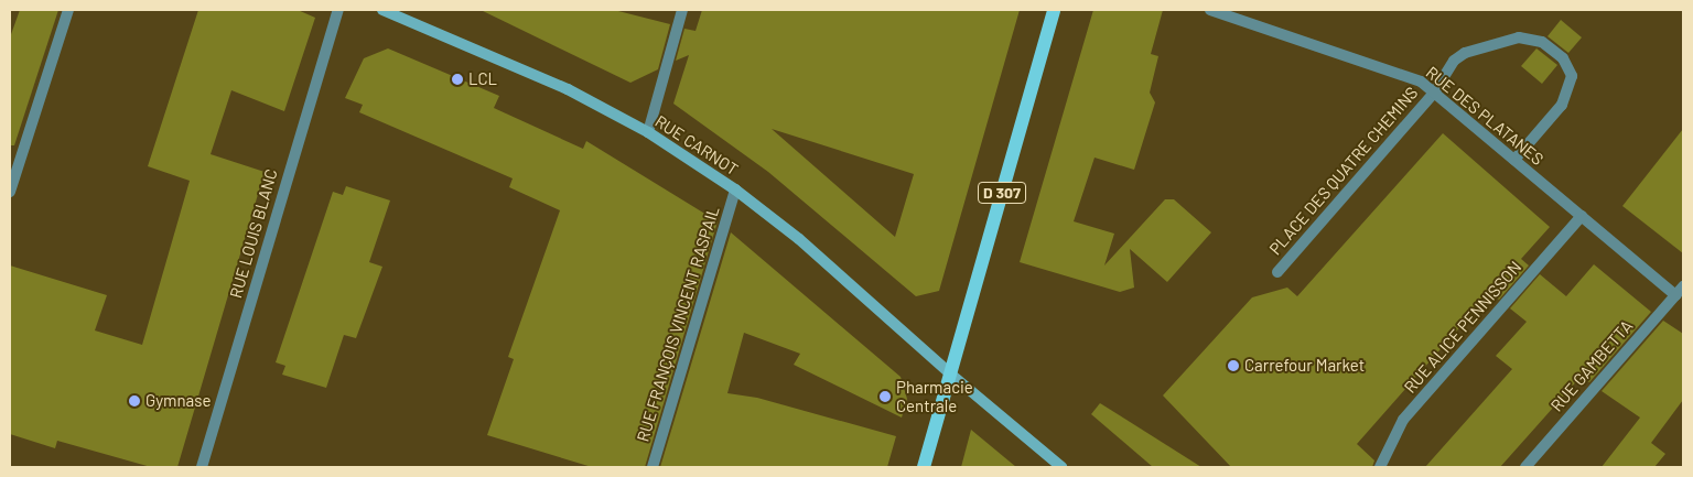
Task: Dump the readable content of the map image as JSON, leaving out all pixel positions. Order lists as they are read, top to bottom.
{
  "streets": {
    "main road": ["RUE CARNOT", "D 307"],
    "street": [
      "RUE DES PLATANES",
      "PLACE DES QUATRE CHEMINS",
      "RUE LOUIS BLANC",
      "RUE FRANÇOIS VINCENT RASPAIL",
      "RUE ALICE PENNISSON",
      "RUE GAMBETTA"
    ]
  },
  "crossings": [
    ["RUE DES PLATANES", "PLACE DES QUATRE CHEMINS"],
    ["RUE DES PLATANES", "RUE ALICE PENNISSON"],
    ["RUE DES PLATANES", "RUE GAMBETTA"],
    ["RUE CARNOT", "D 307"],
    ["RUE CARNOT", "RUE FRANÇOIS VINCENT RASPAIL"]
  ],
  "places": [
    "LCL",
    "Carrefour Market",
    "Pharmacie Centrale",
    "Gymnase"
  ]
}
